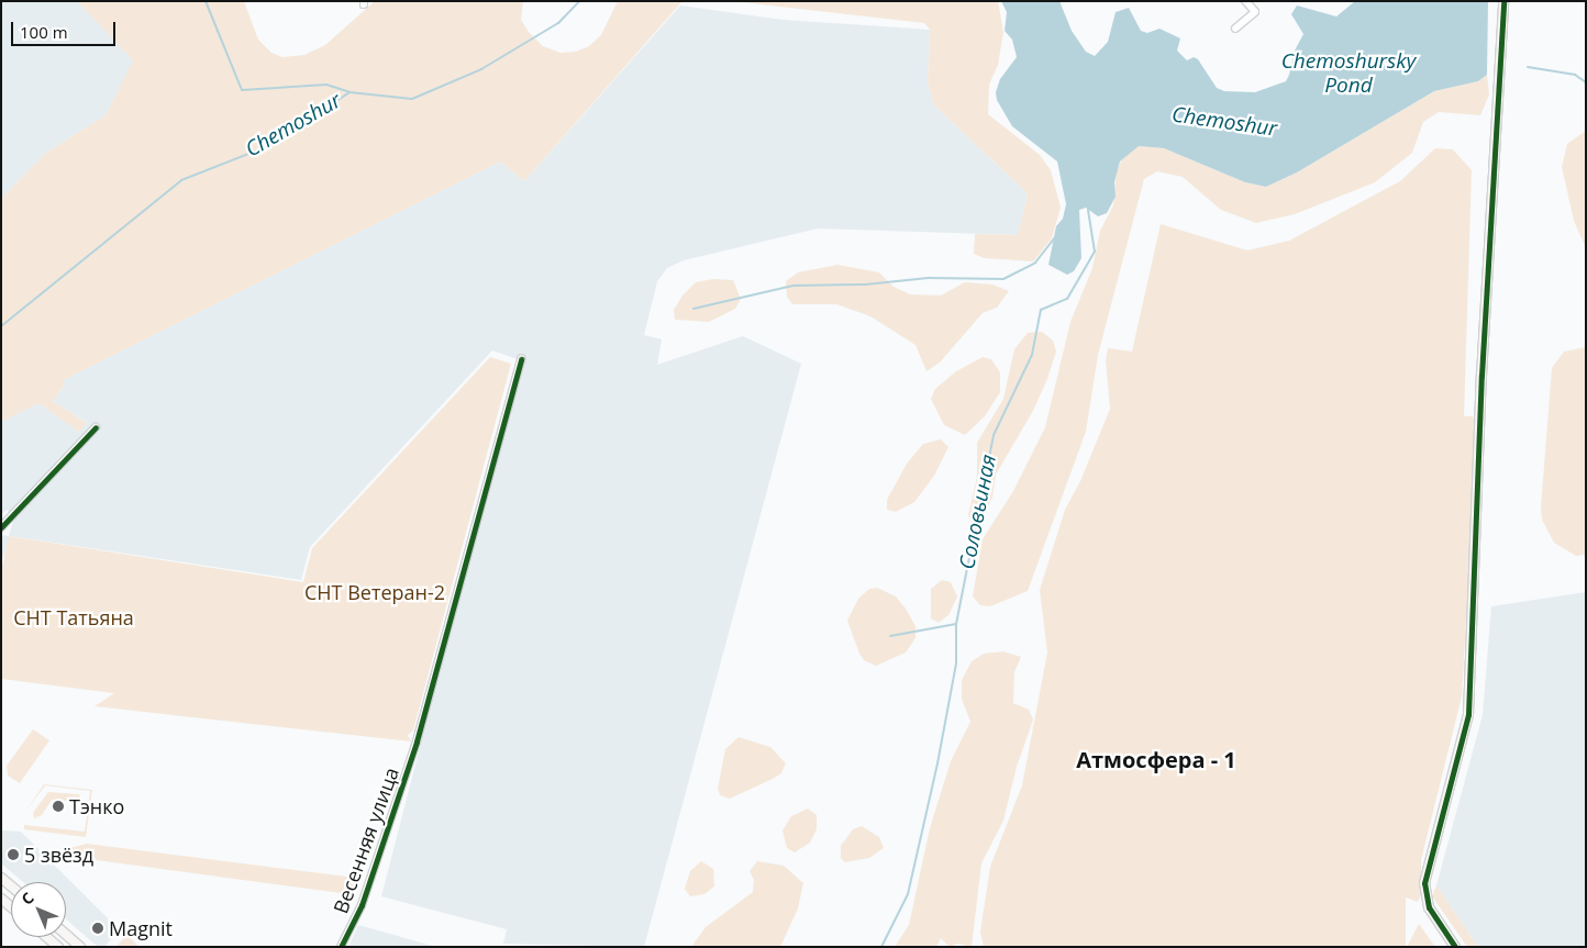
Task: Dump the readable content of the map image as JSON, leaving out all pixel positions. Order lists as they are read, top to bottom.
{
  "streets": {
    "street": ["Весенняя улица"]
  },
  "districts": ["Атмосфера - 1"],
  "water": ["Chemoshursky Pond", "Chemoshur", "Соловьиная"],
  "parks": ["СНТ Ветеран-2", "СНТ Татьяна"],
  "places": ["Тэнко", "5 звёзд", "Magnit"],
  "scale_bar": "100 m",
  "north": "top left"
}
